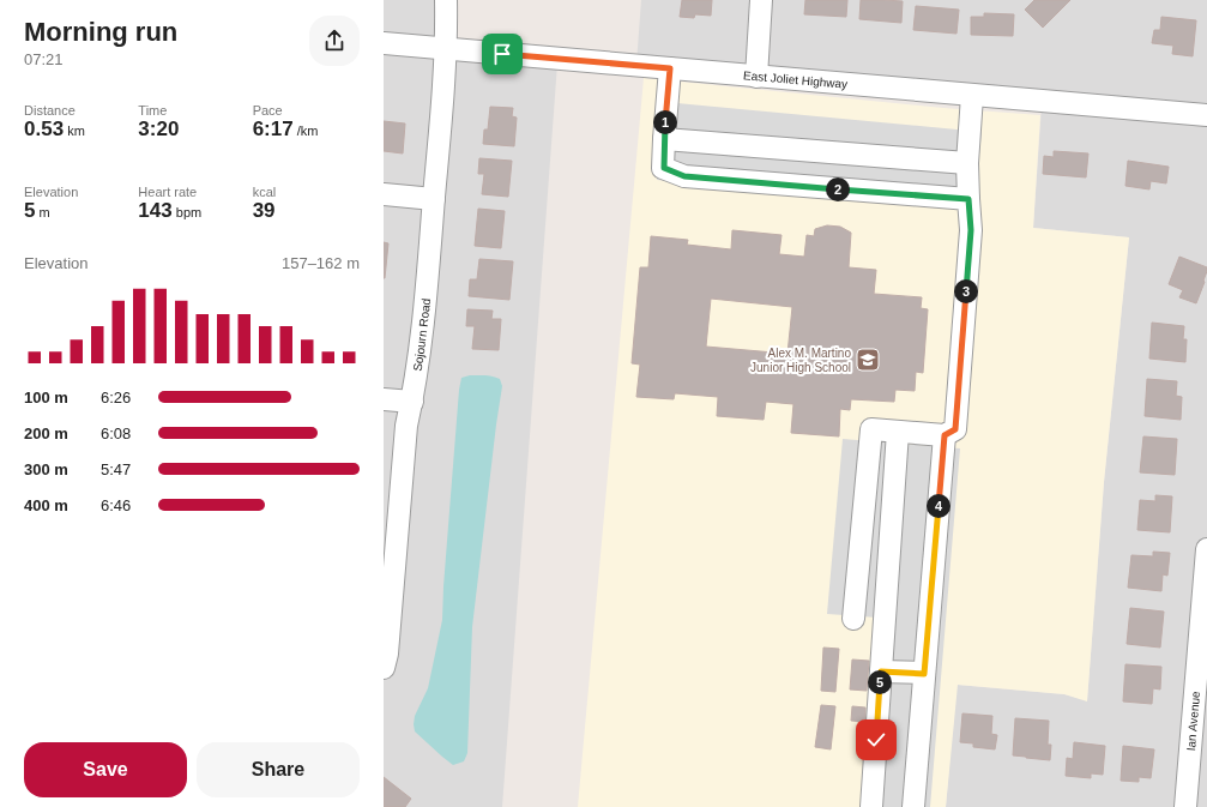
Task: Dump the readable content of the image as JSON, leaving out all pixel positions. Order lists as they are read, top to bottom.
{
  "streets": {
    "street": ["East Joliet Highway", "Sojourn Road", "Ian Avenue"]
  },
  "crossings": [
    ["East Joliet Highway", "Sojourn Road"]
  ],
  "places": {
    "school or university": ["Alex M. Martino Junior High School"]
  },
  "page": {
    "heading": ["Morning run", "07:21"],
    "stats": [
      ["Distance", "0.53 km"],
      ["Time", "3:20"],
      ["Pace", "6:17 /km"],
      ["Elevation", "5 m"],
      ["Heart rate", "143 bpm"],
      ["kcal", "39"]
    ],
    "pins": [
      "1",
      "2",
      "3",
      "4",
      "5"
    ],
    "chart": ["Elevation", "157–162 m"],
    "list": [
      {
        "name": "100 m",
        "note": "6:26"
      },
      {
        "name": "200 m",
        "note": "6:08"
      },
      {
        "name": "300 m",
        "note": "5:47"
      },
      {
        "name": "400 m",
        "note": "6:46"
      }
    ],
    "buttons": ["Save", "Share"]
  }
}
